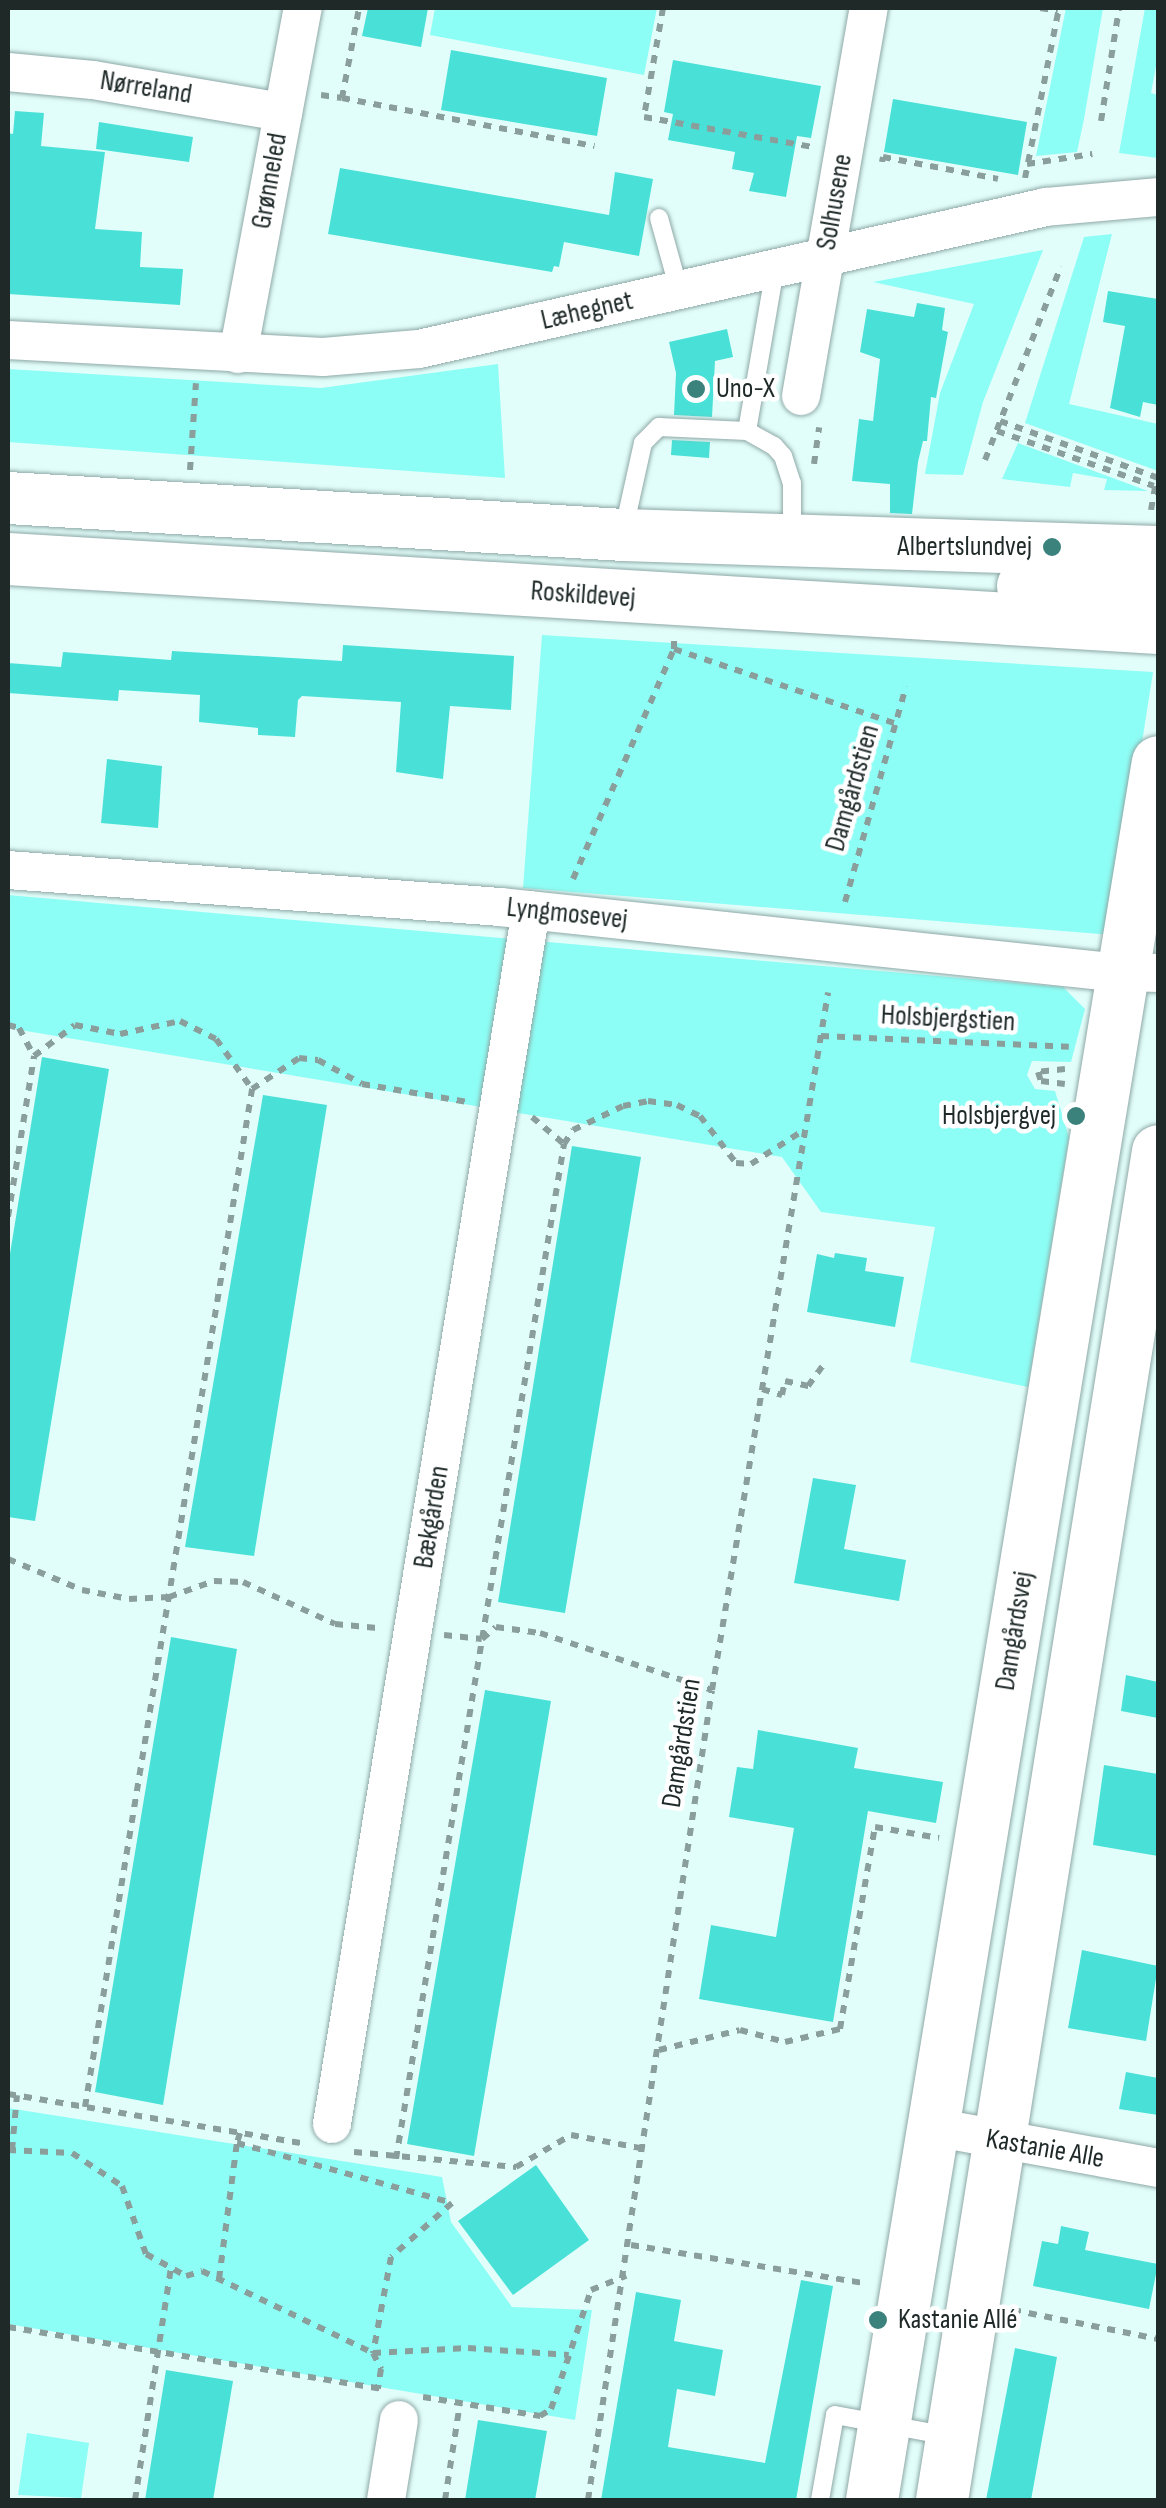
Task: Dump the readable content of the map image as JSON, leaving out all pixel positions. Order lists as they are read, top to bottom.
{
  "streets": {
    "street": [
      "Nørreland",
      "Grønneled",
      "Solhusene",
      "Læhegnet",
      "Roskildevej",
      "Lyngmosevej",
      "Bækgården",
      "Damgårdsvej",
      "Kastanie Alle"
    ],
    "path": ["Damgårdstien", "Holsbjergstien"]
  },
  "crossings": [
    ["Nørreland", "Grønneled"],
    ["Grønneled", "Læhegnet"],
    ["Solhusene", "Læhegnet"],
    ["Damgårdstien", "Holsbjergstien"],
    ["Lyngmosevej", "Bækgården"],
    ["Lyngmosevej", "Damgårdsvej"],
    ["Damgårdsvej", "Kastanie Alle"]
  ],
  "places": [
    "Uno-X",
    "Albertslundvej",
    "Holsbjergvej",
    "Kastanie Allé"
  ]
}
